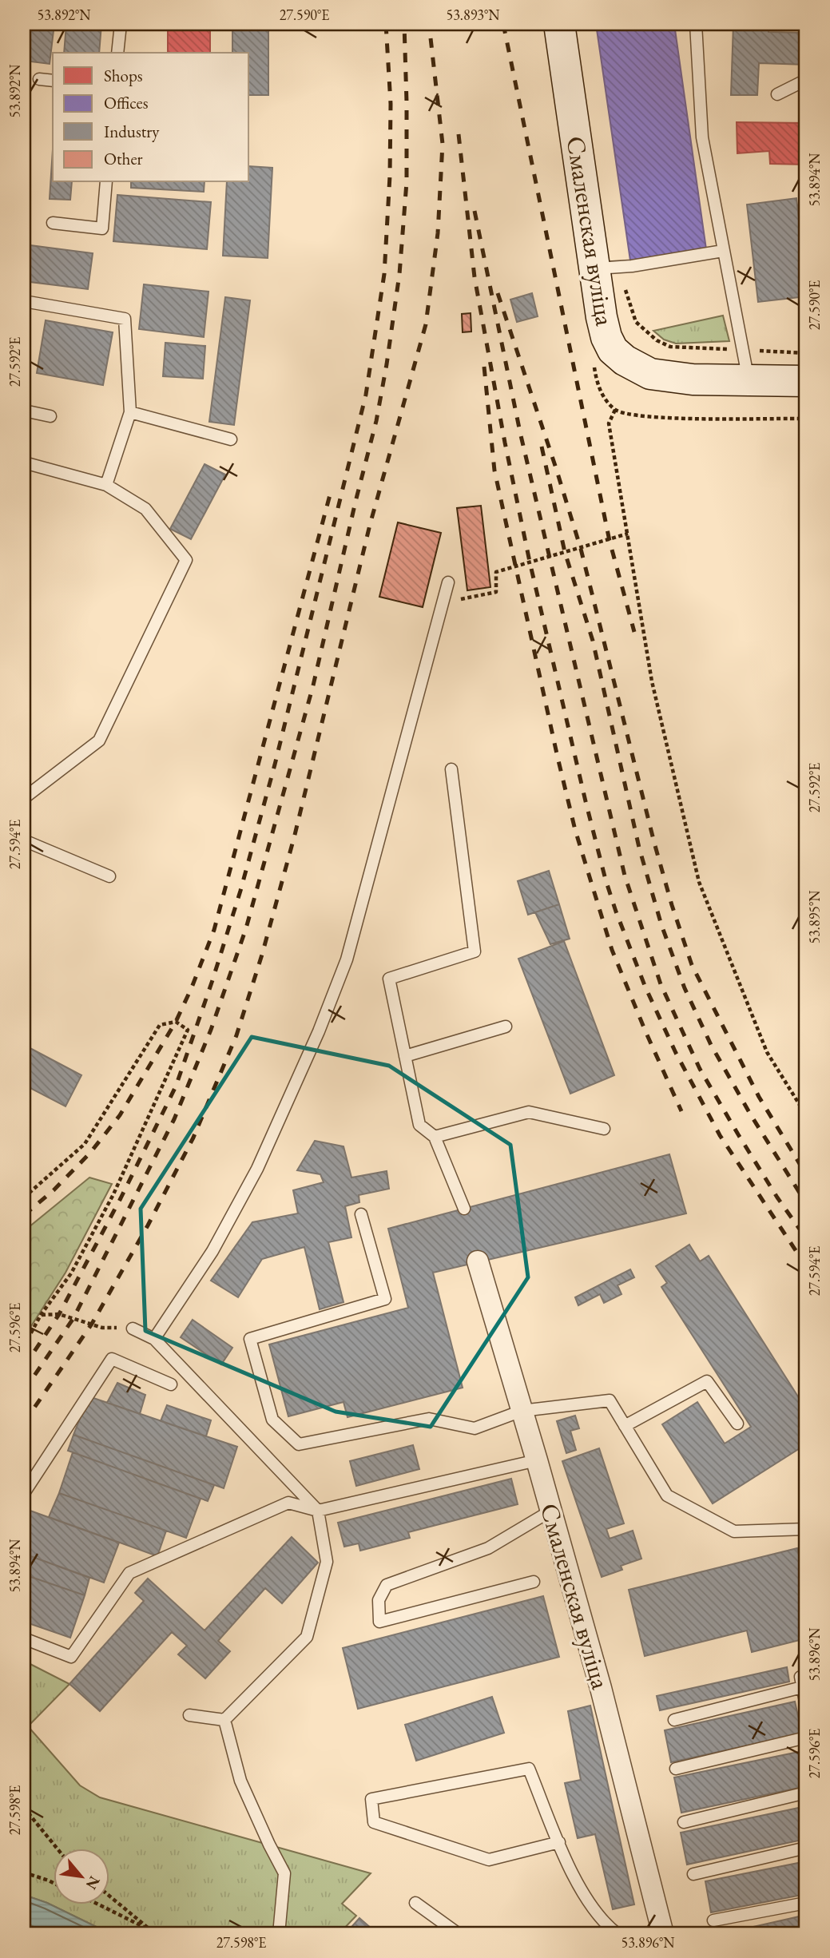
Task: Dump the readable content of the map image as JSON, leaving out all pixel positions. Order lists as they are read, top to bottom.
{
  "streets": {
    "main road": ["Смаленская вуліца"]
  },
  "legend": [
    "Shops",
    "Offices",
    "Industry",
    "Other"
  ],
  "north": "bottom right",
  "coordinates": [
    "53.892°N",
    "27.590°E",
    "53.893°N",
    "53.894°N",
    "27.592°E",
    "27.594°E",
    "53.895°N",
    "27.596°E",
    "53.896°N",
    "27.598°E"
  ]
}
